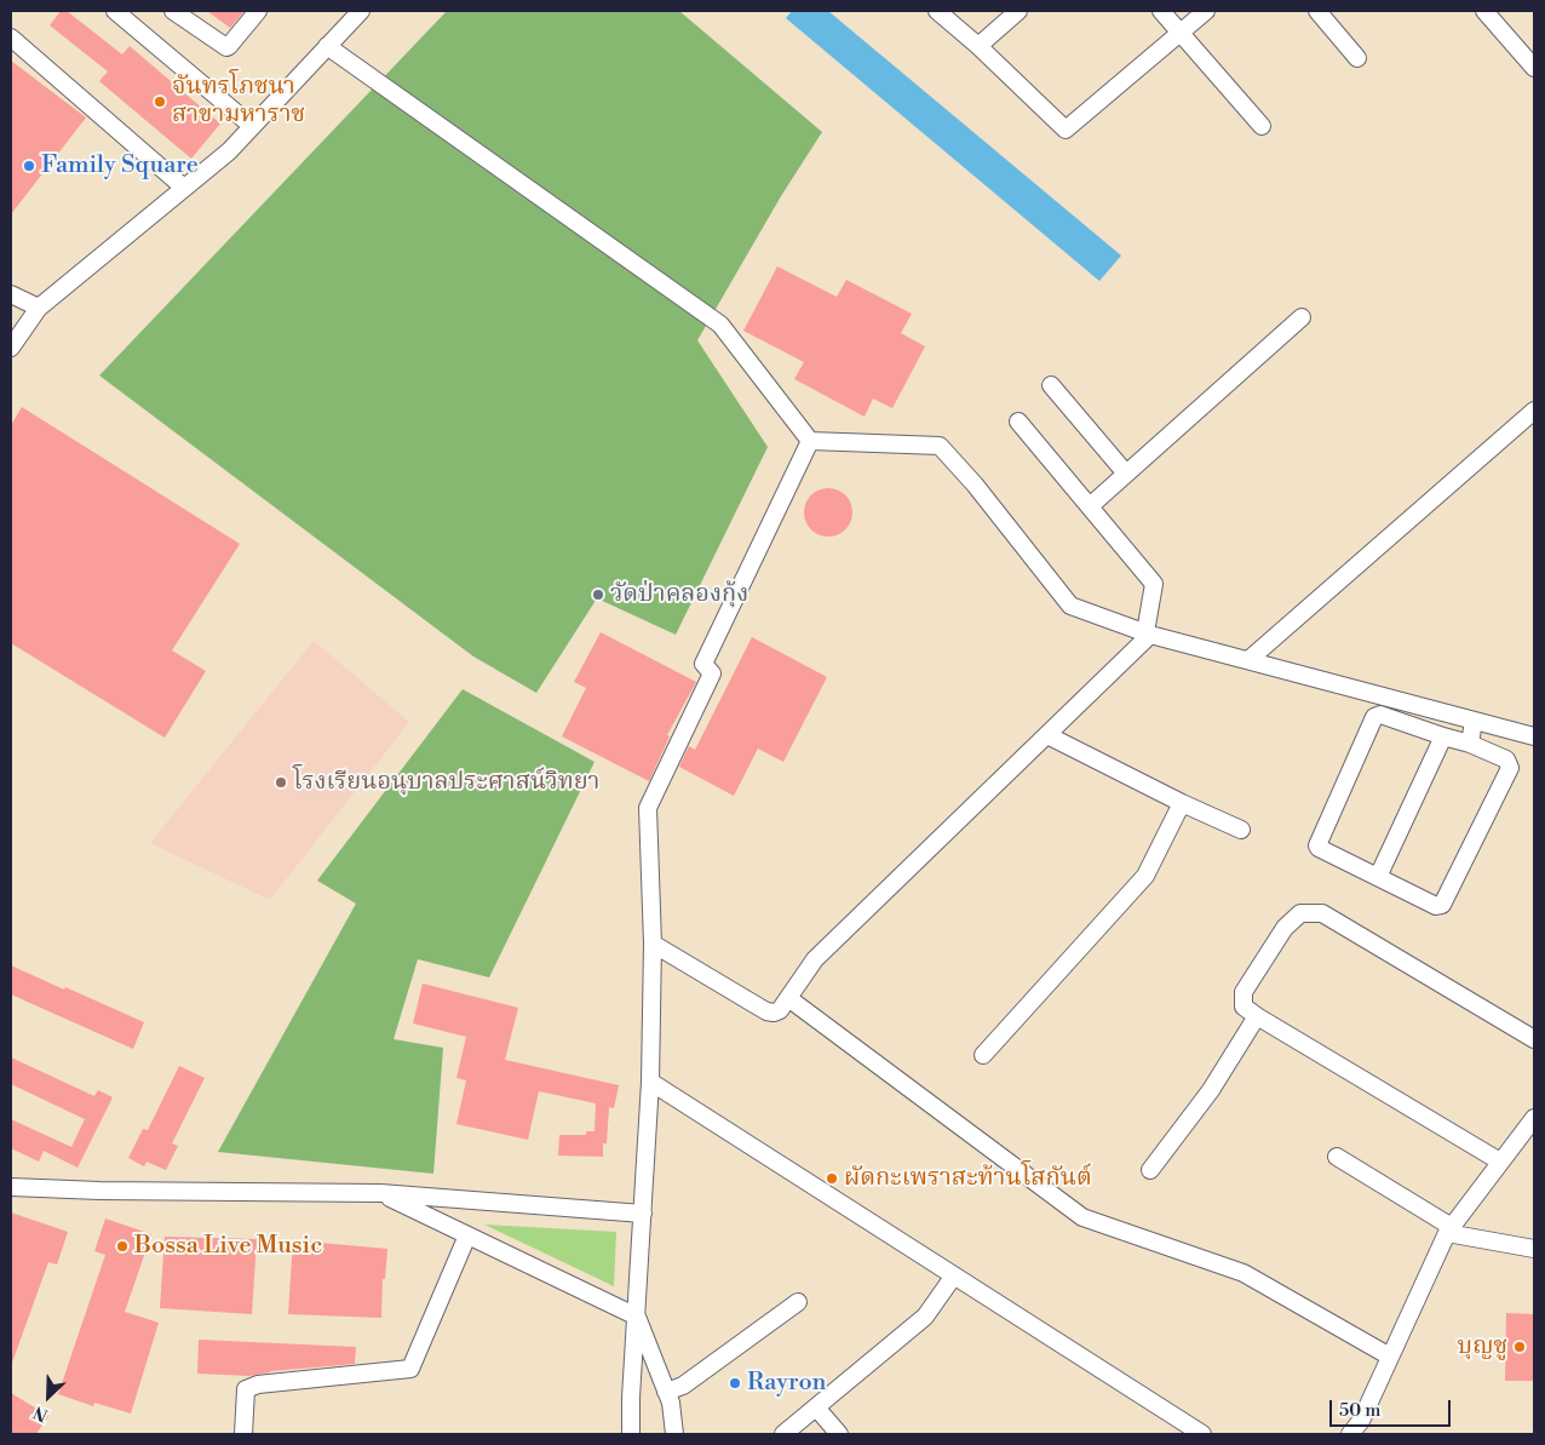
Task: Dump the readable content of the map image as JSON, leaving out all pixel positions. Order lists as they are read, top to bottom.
{
  "places": [
    "จันทรโภชนา สาขามหาราช",
    "Family Square",
    "วัดป่าคลองกุ้ง",
    "โรงเรียนอนุบาลประศาสน์วิทยา",
    "ผัดกะเพราสะท้านโสกันต์",
    "Bossa Live Music",
    "บุญชู",
    "Rayron"
  ],
  "scale_bar": "50 m",
  "north": "bottom left"
}
